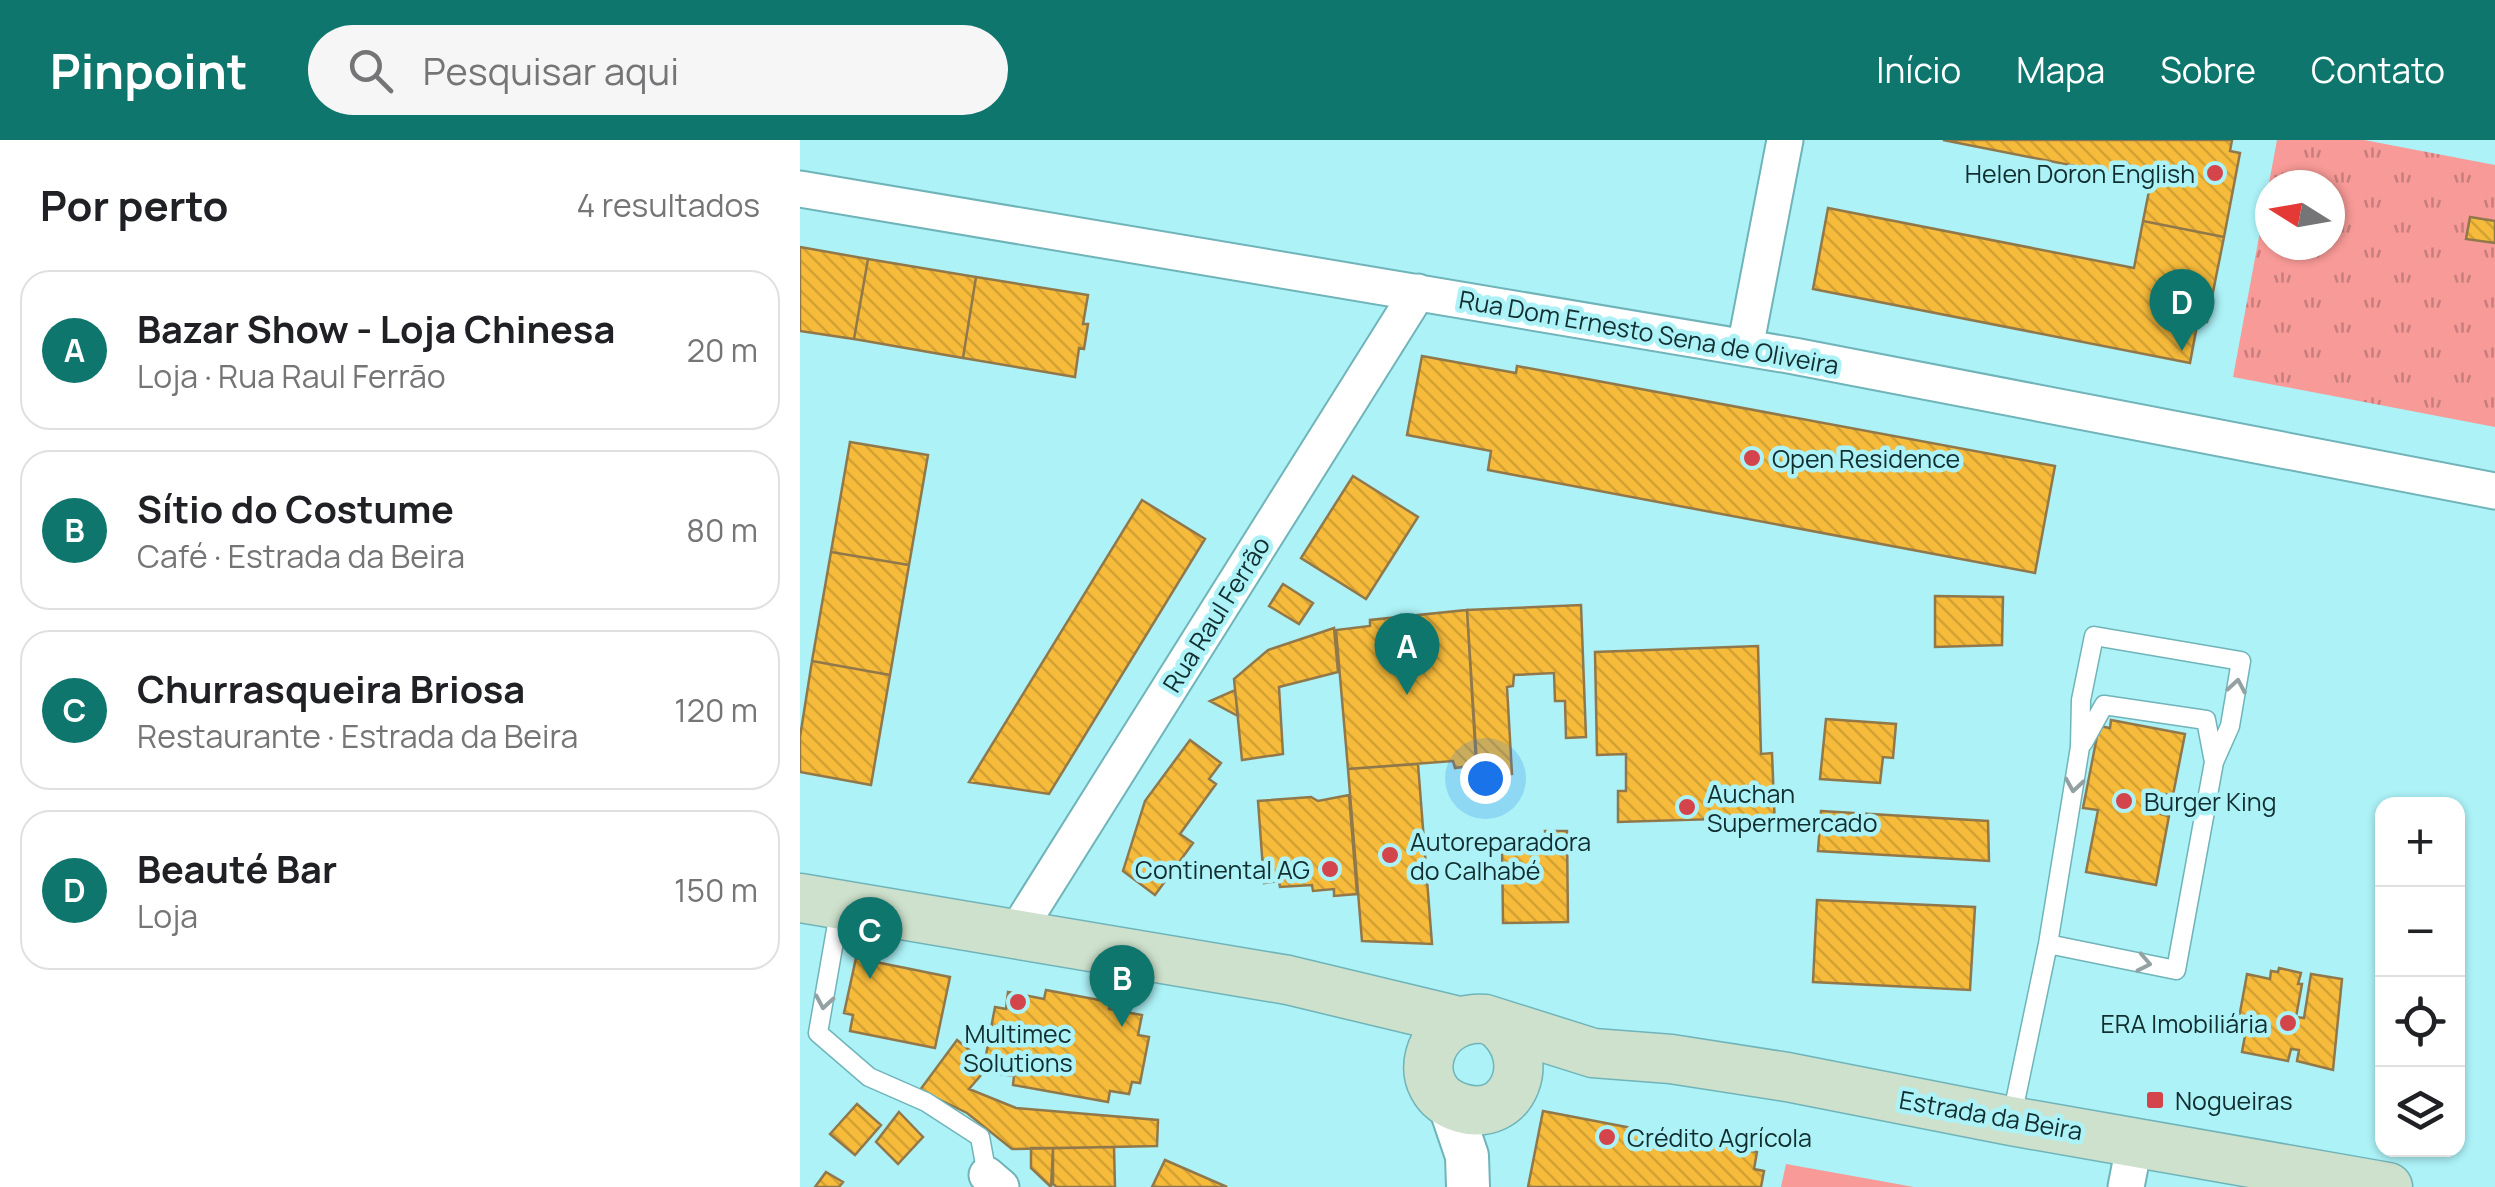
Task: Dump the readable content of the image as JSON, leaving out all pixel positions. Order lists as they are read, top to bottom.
{
  "streets": {
    "main road": ["Estrada da Beira"],
    "street": ["Rua Dom Ernesto Sena de Oliveira", "Rua Raul Ferrão"]
  },
  "crossings": [
    ["Rua Dom Ernesto Sena de Oliveira", "Rua Raul Ferrão"],
    ["Rua Raul Ferrão", "Estrada da Beira"]
  ],
  "places": {
    "other": [
      "Helen Doron English",
      "Open Residence",
      "Burger King",
      "Auchan Supermercado",
      "Autoreparadora do Calhabé",
      "Continental AG",
      "Multimec Solutions",
      "ERA Imobiliária",
      "Crédito Agrícola"
    ],
    "transit": ["Nogueiras"]
  },
  "north": "left",
  "page": {
    "header": "Pinpoint",
    "search": "Pesquisar aqui",
    "nav": [
      "Início",
      "Mapa",
      "Sobre",
      "Contato"
    ],
    "heading": ["Por perto", "4 resultados"],
    "pins": [
      "D",
      "A",
      "C",
      "B"
    ],
    "list": [
      {
        "mark": "A",
        "name": "Bazar Show - Loja Chinesa",
        "note": "Loja · Rua Raul Ferrão",
        "value": "20 m"
      },
      {
        "mark": "B",
        "name": "Sítio do Costume",
        "note": "Café · Estrada da Beira",
        "value": "80 m"
      },
      {
        "mark": "C",
        "name": "Churrasqueira Briosa",
        "note": "Restaurante · Estrada da Beira",
        "value": "120 m"
      },
      {
        "mark": "D",
        "name": "Beauté Bar",
        "note": "Loja",
        "value": "150 m"
      }
    ],
    "map_buttons": ["+", "−"]
  }
}
